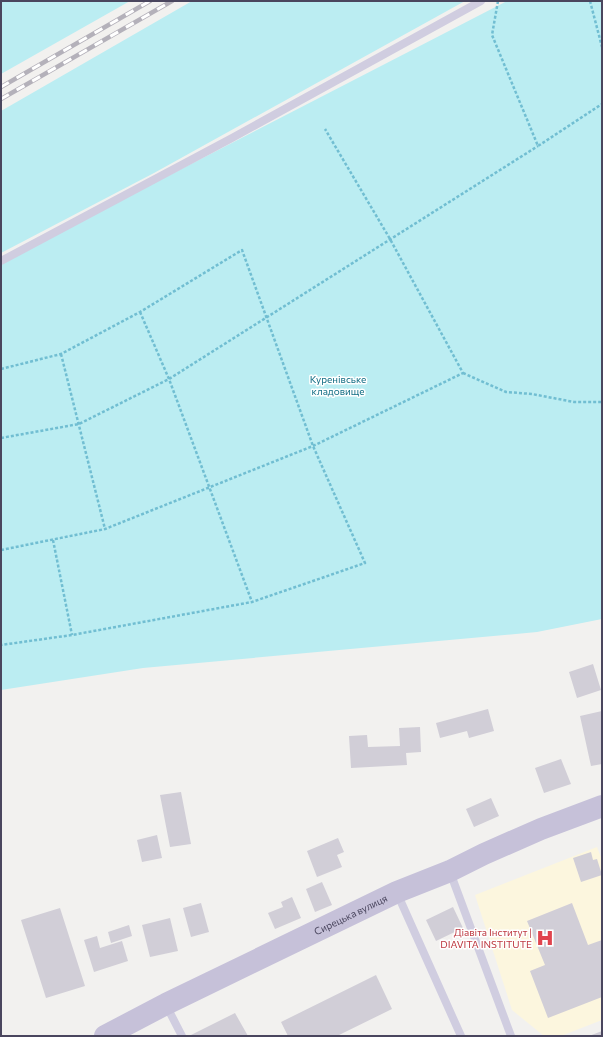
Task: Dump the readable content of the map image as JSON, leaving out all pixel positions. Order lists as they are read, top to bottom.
{
  "streets": {
    "main road": ["Сирецька вулиця"]
  },
  "parks": ["Куренівське кладовище"],
  "places": {
    "hospital": ["Діавіта Інститут | DIAVITA INSTITUTE"]
  }
}
